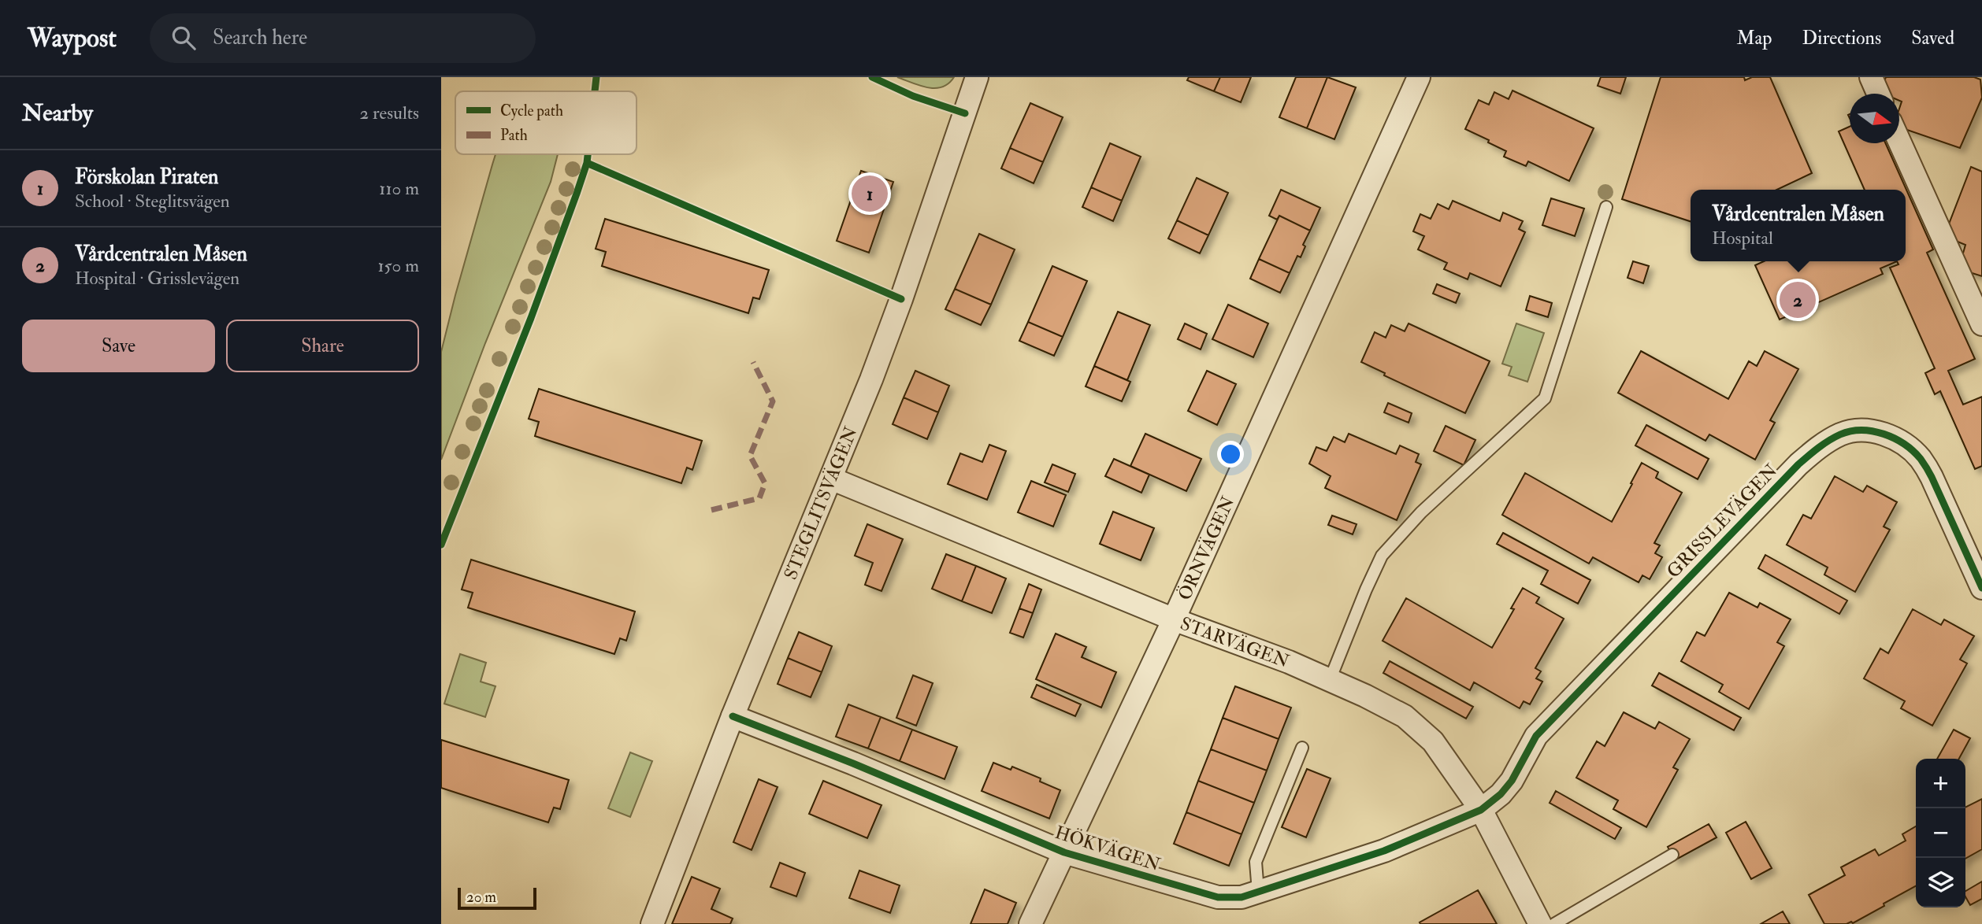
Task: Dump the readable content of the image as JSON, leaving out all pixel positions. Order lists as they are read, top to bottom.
{
  "streets": {
    "street": [
      "STEGLITSVÄGEN",
      "GRISSLEVÄGEN",
      "ÖRNVÄGEN",
      "STARVÄGEN",
      "HÖKVÄGEN"
    ]
  },
  "crossings": [
    ["STEGLITSVÄGEN", "STARVÄGEN"],
    ["STEGLITSVÄGEN", "HÖKVÄGEN"],
    ["GRISSLEVÄGEN", "STARVÄGEN"],
    ["GRISSLEVÄGEN", "HÖKVÄGEN"],
    ["ÖRNVÄGEN", "STARVÄGEN"],
    ["ÖRNVÄGEN", "HÖKVÄGEN"],
    ["STARVÄGEN", "HÖKVÄGEN"]
  ],
  "legend": ["Cycle path", "Path"],
  "scale_bar": "20 m",
  "north": "right",
  "page": {
    "header": "Waypost",
    "search": "Search here",
    "nav": ["Map", "Directions", "Saved"],
    "heading": ["Nearby", "2 results"],
    "list": [
      {
        "mark": "1",
        "name": "Förskolan Piraten",
        "note": "School · Steglitsvägen",
        "value": "110 m"
      },
      {
        "mark": "2",
        "name": "Vårdcentralen Måsen",
        "note": "Hospital · Grisslevägen",
        "value": "150 m"
      }
    ],
    "pins": ["1", "2"],
    "popup": ["Vårdcentralen Måsen", "Hospital"],
    "buttons": ["Save", "Share"],
    "map_buttons": ["+", "−"],
    "scale": "20 m"
  }
}
